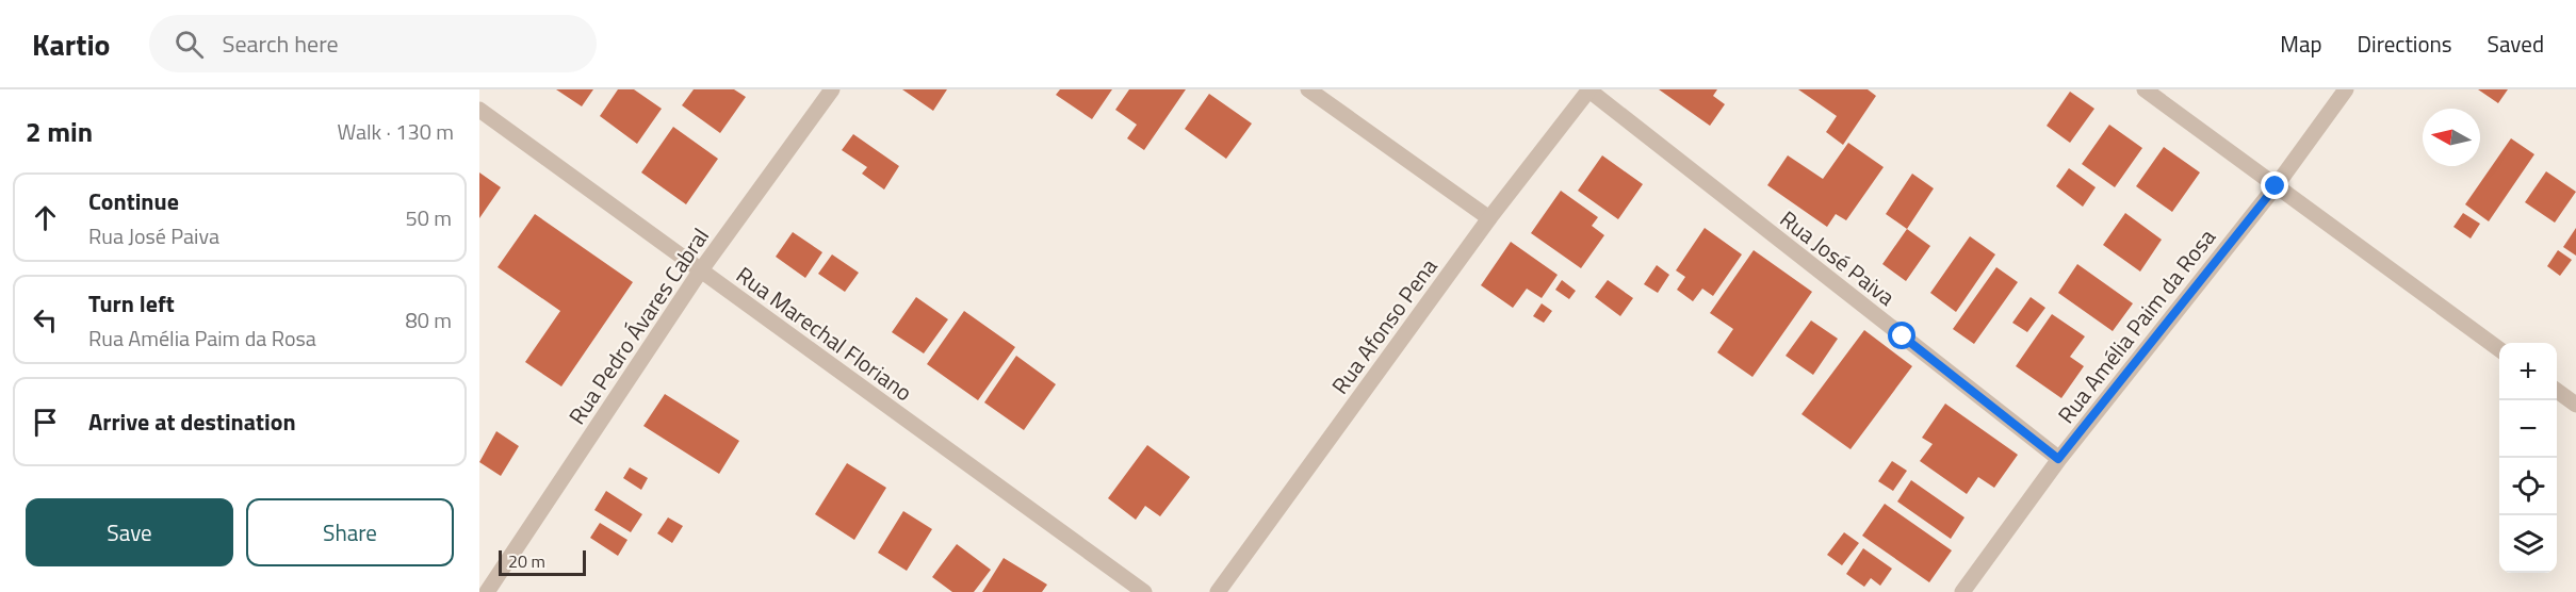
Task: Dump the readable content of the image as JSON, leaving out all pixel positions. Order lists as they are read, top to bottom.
{
  "streets": {
    "street": [
      "Rua José Paiva",
      "Rua Pedro Ávares Cabral",
      "Rua Afonso Pena",
      "Rua Amélia Paim da Rosa",
      "Rua Marechal Floriano"
    ]
  },
  "crossings": [
    ["Rua José Paiva", "Rua Afonso Pena"],
    ["Rua José Paiva", "Rua Amélia Paim da Rosa"],
    ["Rua Pedro Ávares Cabral", "Rua Marechal Floriano"]
  ],
  "scale_bar": "20 m",
  "north": "left",
  "page": {
    "header": "Kartio",
    "search": "Search here",
    "nav": ["Map", "Directions", "Saved"],
    "heading": ["2 min", "Walk · 130 m"],
    "list": [
      ["Continue", "Rua José Paiva", "50 m"],
      ["Turn left", "Rua Amélia Paim da Rosa", "80 m"],
      "Arrive at destination"
    ],
    "map_buttons": ["+", "−"],
    "buttons": ["Save", "Share"],
    "scale": "20 m"
  }
}
